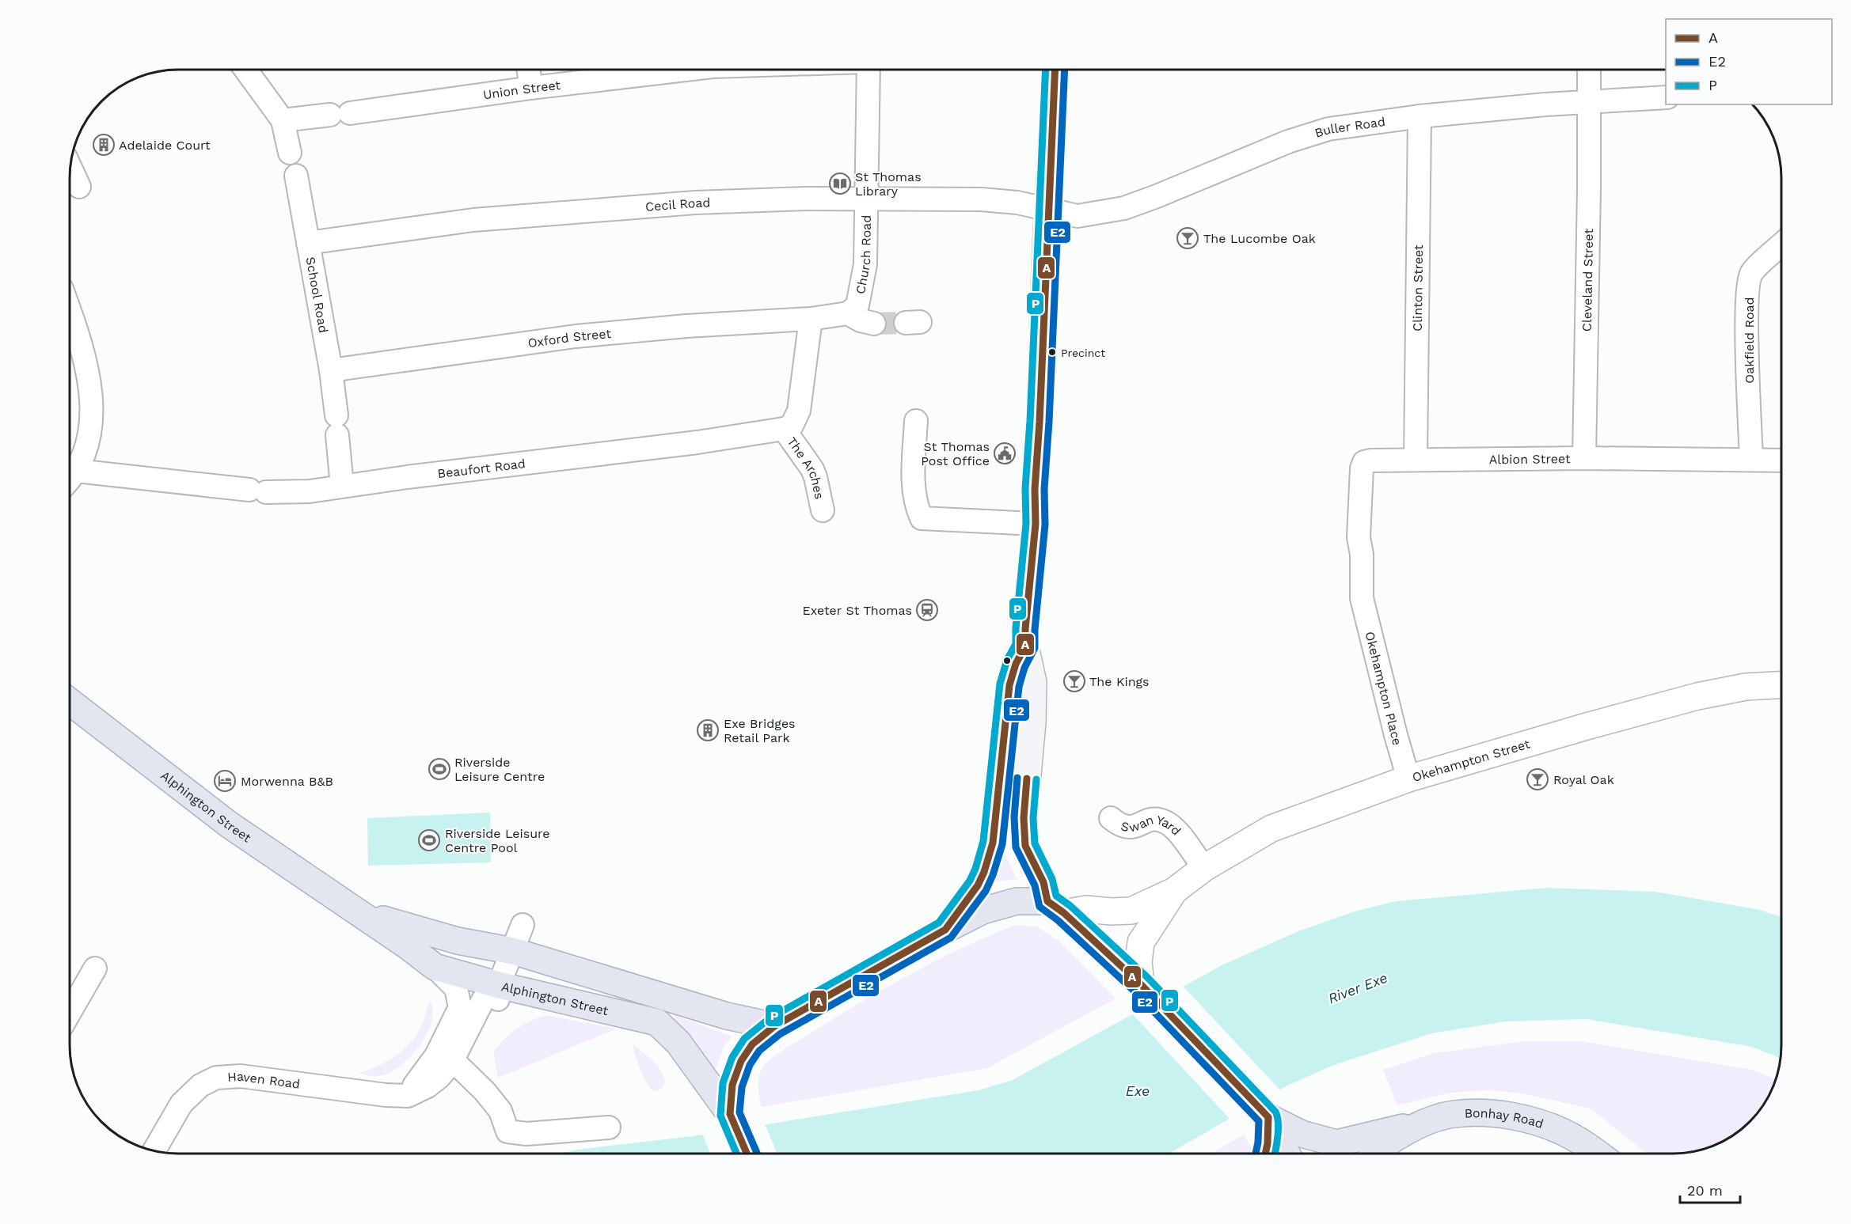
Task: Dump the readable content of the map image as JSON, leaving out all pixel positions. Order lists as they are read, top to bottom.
{
  "streets": {
    "highway": ["Alphington Street", "Bonhay Road"],
    "street": [
      "Union Street",
      "Buller Road",
      "Cecil Road",
      "Church Road",
      "Cleveland Street",
      "Clinton Street",
      "School Road",
      "Oxford Street",
      "Oakfield Road",
      "Albion Street",
      "Beaufort Road",
      "The Arches",
      "Okehampton Place",
      "Okehampton Street",
      "Swan Yard",
      "Haven Road"
    ]
  },
  "crossings": [
    ["Buller Road", "Cecil Road"],
    ["Buller Road", "Cleveland Street"],
    ["Buller Road", "Clinton Street"],
    ["Cecil Road", "Church Road"],
    ["Cecil Road", "School Road"],
    ["Cleveland Street", "Albion Street"],
    ["Clinton Street", "Albion Street"],
    ["School Road", "Oxford Street"],
    ["School Road", "Beaufort Road"],
    ["Oakfield Road", "Albion Street"],
    ["Albion Street", "Okehampton Place"],
    ["Beaufort Road", "The Arches"],
    ["Okehampton Place", "Okehampton Street"],
    ["Okehampton Street", "Swan Yard"],
    ["Alphington Street", "Haven Road"]
  ],
  "water": ["River Exe", "Exe"],
  "places": {
    "building": ["Adelaide Court", "Exe Bridges Retail Park"],
    "library": ["St Thomas Library"],
    "bar": ["The Lucombe Oak", "The Kings", "Royal Oak"],
    "other": ["Precinct"],
    "public building": ["St Thomas Post Office"],
    "station": ["Exeter St Thomas"],
    "sports": ["Riverside Leisure Centre", "Riverside Leisure Centre Pool"],
    "hotel": ["Morwenna B&B"]
  },
  "lines": ["transit line E2", "transit line A", "transit line P"],
  "legend": ["A", "E2", "P"],
  "scale_bar": "20 m"
}
